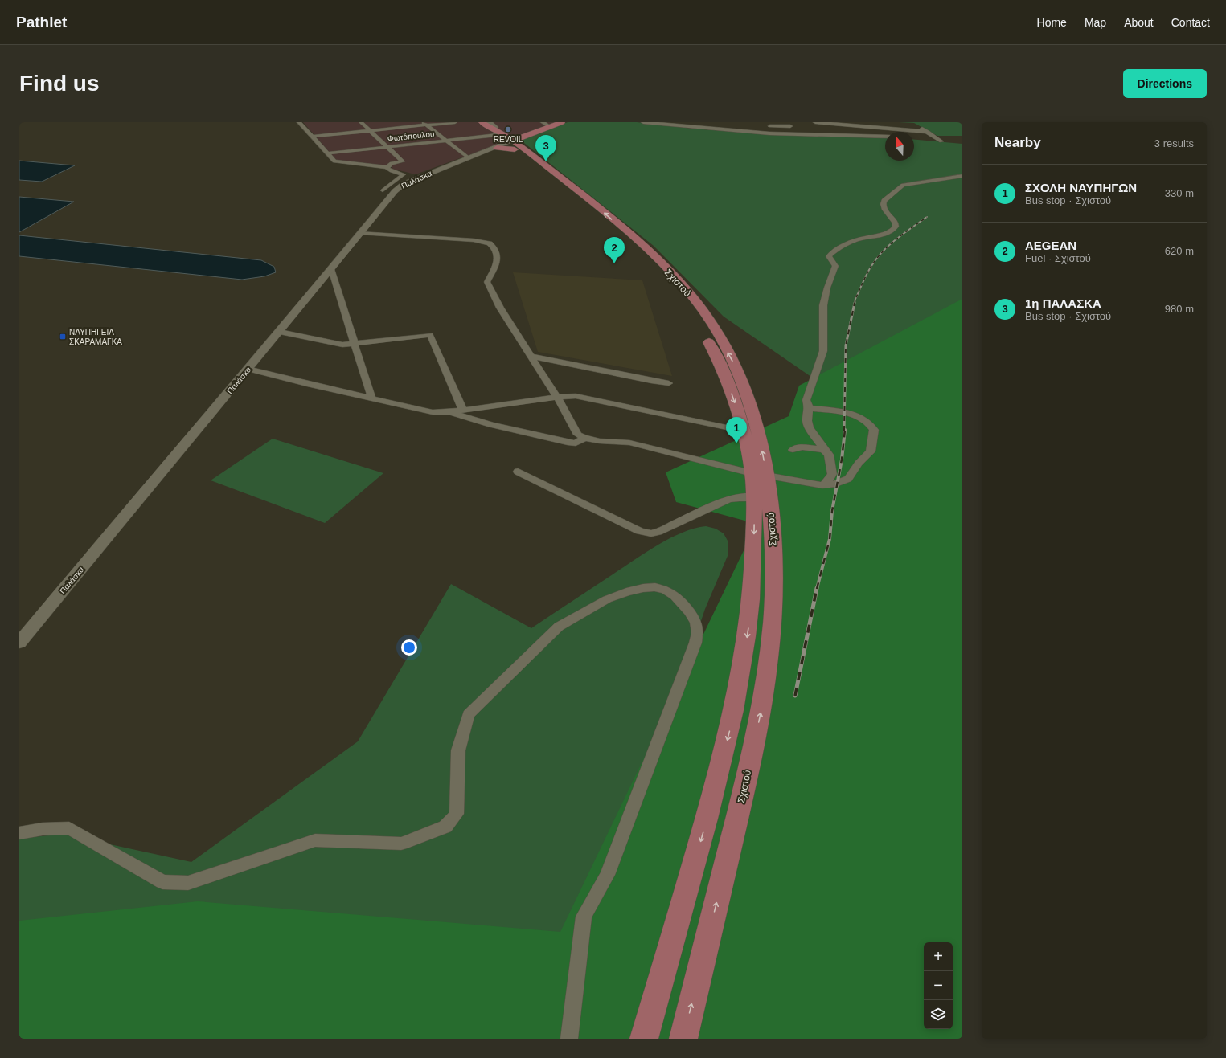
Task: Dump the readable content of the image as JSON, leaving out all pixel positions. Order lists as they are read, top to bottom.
{
  "streets": {
    "main road": ["Σχιστού"],
    "street": ["Φωτόπουλου", "Παλάσκα"]
  },
  "crossings": [
    ["Φωτόπουλου", "Παλάσκα"],
    ["Φωτόπουλου", "Σχιστού"],
    ["Παλάσκα", "Σχιστού"]
  ],
  "places": {
    "other": ["REVOIL"],
    "transit": ["ΝΑΥΠΗΓΕΙΑ ΣΚΑΡΑΜΑΓΚΑ"]
  },
  "north": "top",
  "page": {
    "header": "Pathlet",
    "nav": [
      "Home",
      "Map",
      "About",
      "Contact"
    ],
    "buttons": "Directions",
    "title": "Find us",
    "heading": ["Nearby", "3 results"],
    "pins": ["3", "2", "1"],
    "list": [
      {
        "mark": "1",
        "name": "ΣΧΟΛΗ ΝΑΥΠΗΓΩΝ",
        "note": "Bus stop · Σχιστού",
        "value": "330 m"
      },
      {
        "mark": "2",
        "name": "AEGEAN",
        "note": "Fuel · Σχιστού",
        "value": "620 m"
      },
      {
        "mark": "3",
        "name": "1η ΠΑΛΑΣΚΑ",
        "note": "Bus stop · Σχιστού",
        "value": "980 m"
      }
    ],
    "map_buttons": ["+", "−"]
  }
}
